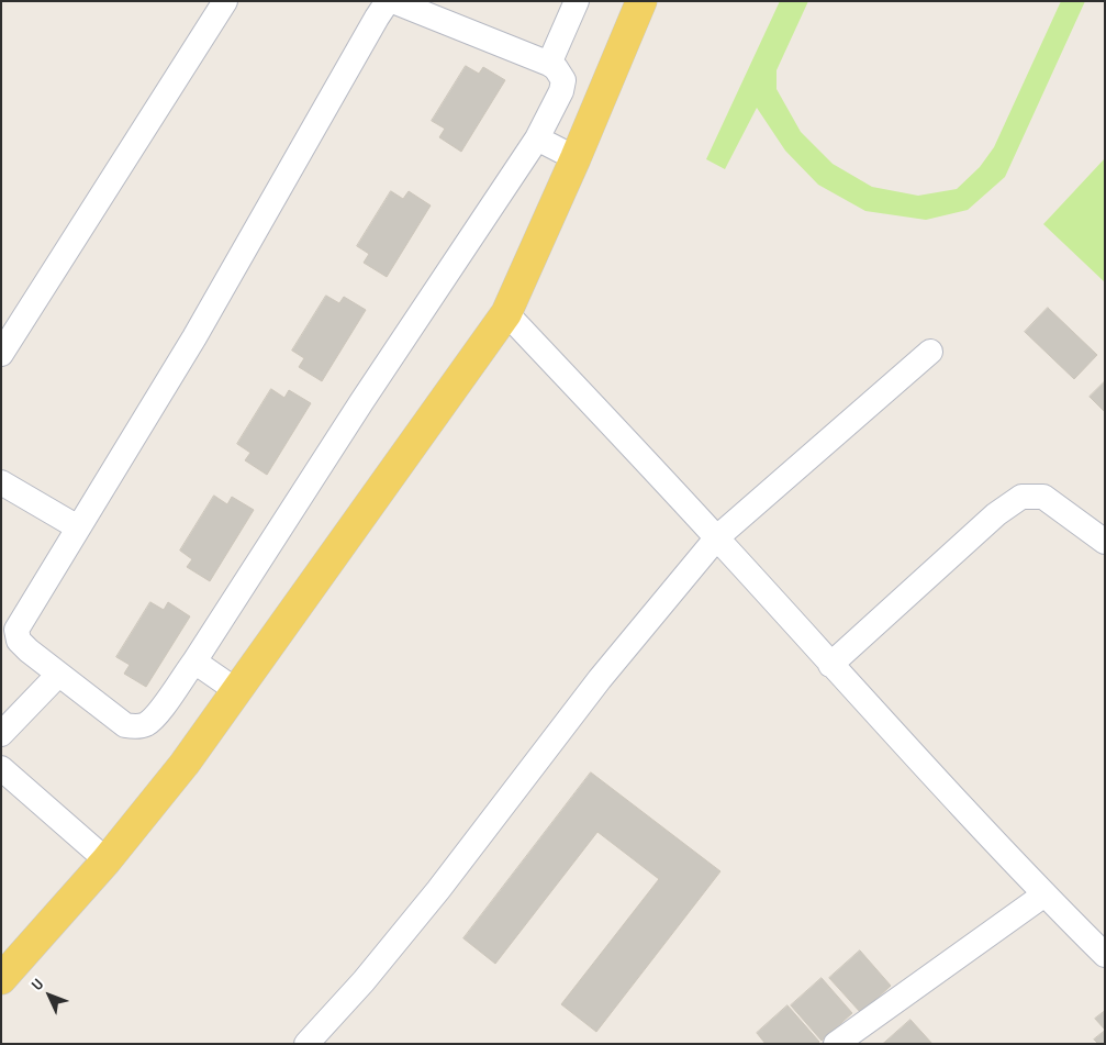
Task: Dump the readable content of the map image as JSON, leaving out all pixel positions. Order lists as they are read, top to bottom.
{
  "north": "top left"
}
